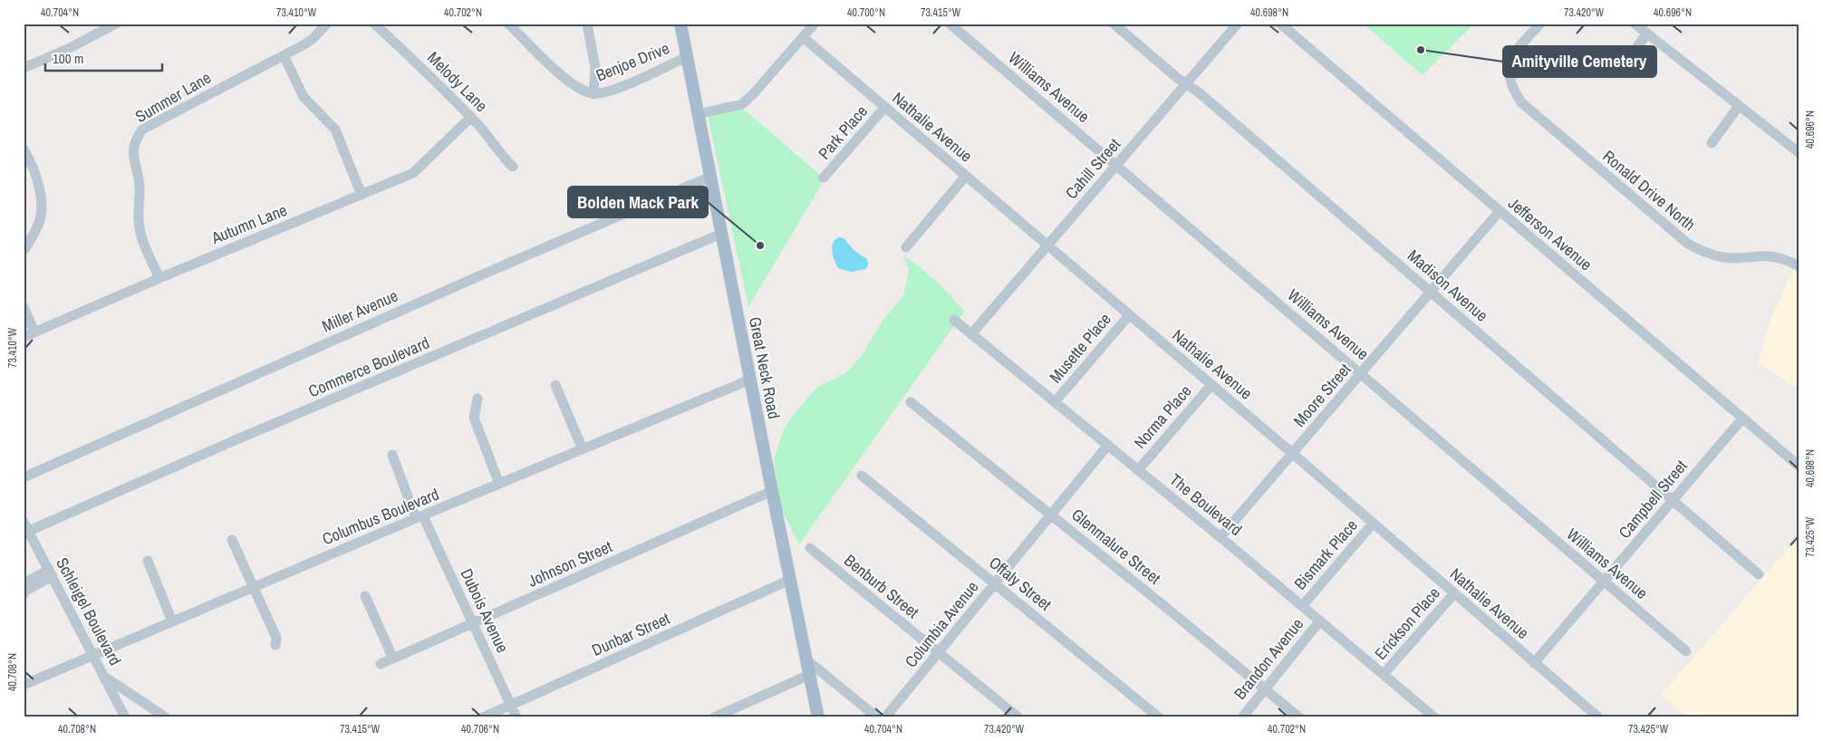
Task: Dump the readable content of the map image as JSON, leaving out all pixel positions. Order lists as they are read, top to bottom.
{
  "streets": {
    "main road": ["Great Neck Road"],
    "street": [
      "Benjoe Drive",
      "Melody Lane",
      "Williams Avenue",
      "Summer Lane",
      "Nathalie Avenue",
      "Park Place",
      "Cahill Street",
      "Ronald Drive North",
      "Autumn Lane",
      "Jefferson Avenue",
      "Madison Avenue",
      "Miller Avenue",
      "Musette Place",
      "Commerce Boulevard",
      "Moore Street",
      "Norma Place",
      "Campbell Street",
      "The Boulevard",
      "Columbus Boulevard",
      "Glenmalure Street",
      "Bismark Place",
      "Johnson Street",
      "Offaly Street",
      "Benburb Street",
      "Dubois Avenue",
      "Schleigel Boulevard",
      "Erickson Place",
      "Columbia Avenue",
      "Dunbar Street",
      "Brandon Avenue"
    ]
  },
  "crossings": [
    ["Benjoe Drive", "Great Neck Road"],
    ["Melody Lane", "Autumn Lane"],
    ["Williams Avenue", "Cahill Street"],
    ["Williams Avenue", "Moore Street"],
    ["Williams Avenue", "Campbell Street"],
    ["Summer Lane", "Autumn Lane"],
    ["Nathalie Avenue", "Park Place"],
    ["Nathalie Avenue", "Cahill Street"],
    ["Nathalie Avenue", "Musette Place"],
    ["Nathalie Avenue", "Moore Street"],
    ["Nathalie Avenue", "Norma Place"],
    ["Nathalie Avenue", "Campbell Street"],
    ["Nathalie Avenue", "Bismark Place"],
    ["Nathalie Avenue", "Erickson Place"],
    ["Cahill Street", "Madison Avenue"],
    ["Cahill Street", "The Boulevard"],
    ["Jefferson Avenue", "Moore Street"],
    ["Jefferson Avenue", "Campbell Street"],
    ["Madison Avenue", "Moore Street"],
    ["Madison Avenue", "Campbell Street"],
    ["Miller Avenue", "Great Neck Road"],
    ["Musette Place", "The Boulevard"],
    ["Commerce Boulevard", "Great Neck Road"],
    ["Commerce Boulevard", "Schleigel Boulevard"],
    ["Great Neck Road", "Columbus Boulevard"],
    ["Great Neck Road", "Johnson Street"],
    ["Great Neck Road", "Dunbar Street"],
    ["Moore Street", "The Boulevard"],
    ["Norma Place", "The Boulevard"],
    ["The Boulevard", "Bismark Place"],
    ["The Boulevard", "Erickson Place"],
    ["The Boulevard", "Columbia Avenue"],
    ["The Boulevard", "Brandon Avenue"],
    ["Columbus Boulevard", "Dubois Avenue"],
    ["Columbus Boulevard", "Schleigel Boulevard"],
    ["Glenmalure Street", "Columbia Avenue"],
    ["Glenmalure Street", "Brandon Avenue"],
    ["Johnson Street", "Dubois Avenue"],
    ["Offaly Street", "Columbia Avenue"],
    ["Benburb Street", "Columbia Avenue"],
    ["Dubois Avenue", "Dunbar Street"]
  ],
  "places": ["Amityville Cemetery", "Bolden Mack Park"],
  "scale_bar": "100 m",
  "coordinates": [
    "40.704°N",
    "73.410°W",
    "40.702°N",
    "40.700°N",
    "73.415°W",
    "40.698°N",
    "73.420°W",
    "40.696°N",
    "73.425°W",
    "40.708°N",
    "40.706°N"
  ]
}
